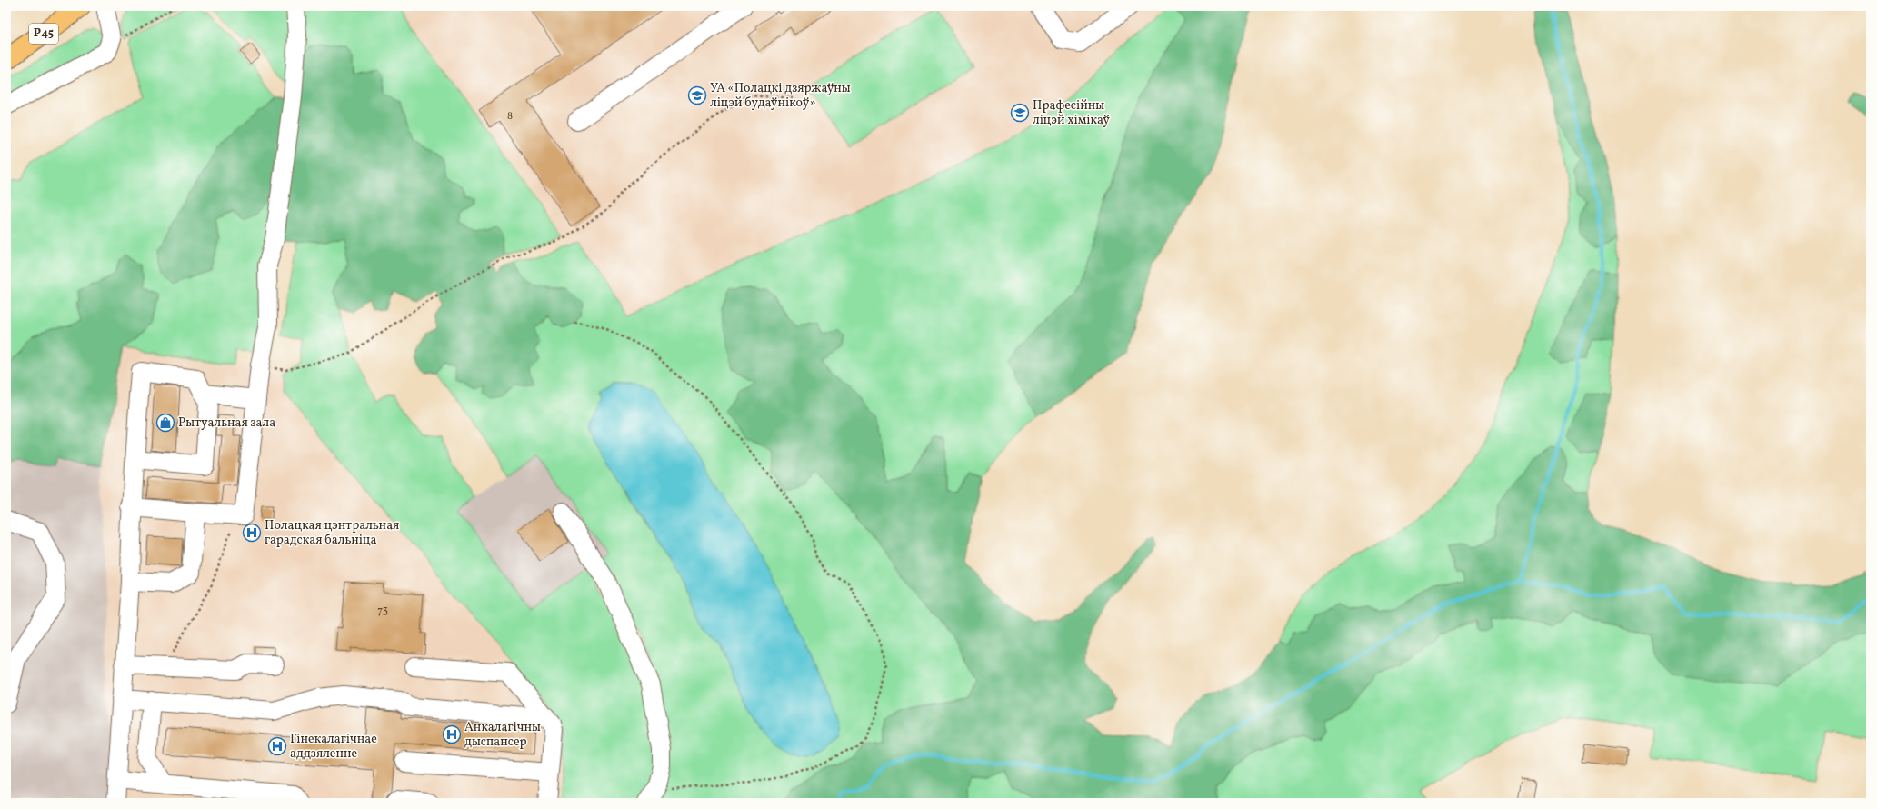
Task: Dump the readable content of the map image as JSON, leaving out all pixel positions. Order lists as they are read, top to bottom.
{
  "streets": {
    "main road": ["Р45"]
  },
  "places": {
    "school or university": ["УА «Полацкі дзяржаўны ліцэй будаўнікоў»", "Прафесійны ліцэй хімікаў"],
    "shop": ["Рытуальная зала"],
    "hospital": ["Полацкая цэнтральная гарадская бальніца", "Анкалагічны дыспансер", "Гінекалагічнае аддзяленне"]
  },
  "house_numbers": ["8", "73"]
}
